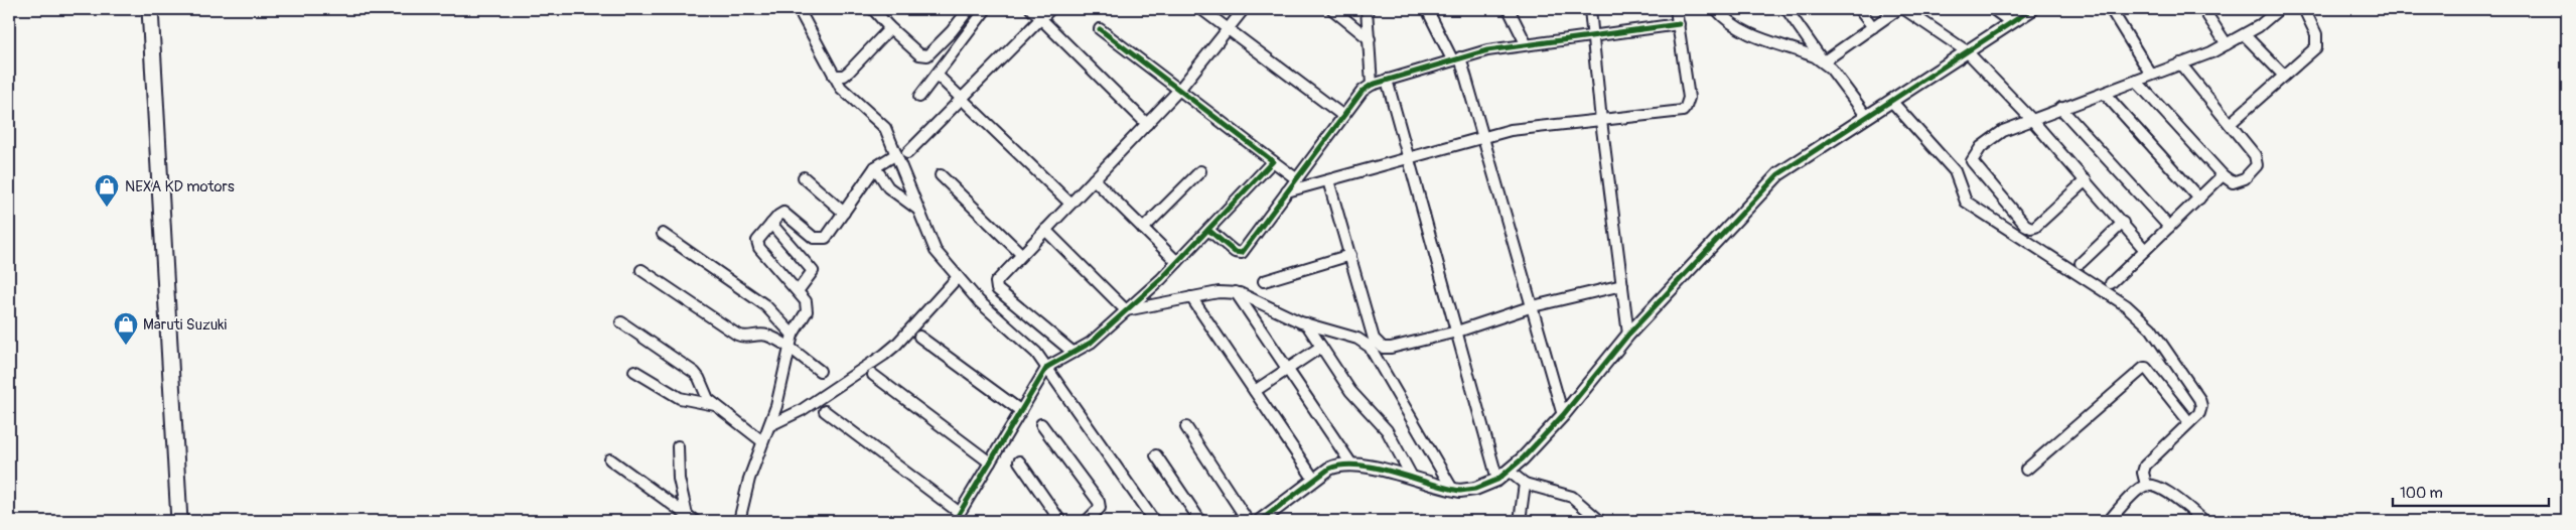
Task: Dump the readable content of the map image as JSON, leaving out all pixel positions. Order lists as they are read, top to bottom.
{
  "places": {
    "shop": ["NEXA KD motors", "Maruti Suzuki"]
  },
  "scale_bar": "100 m"
}
